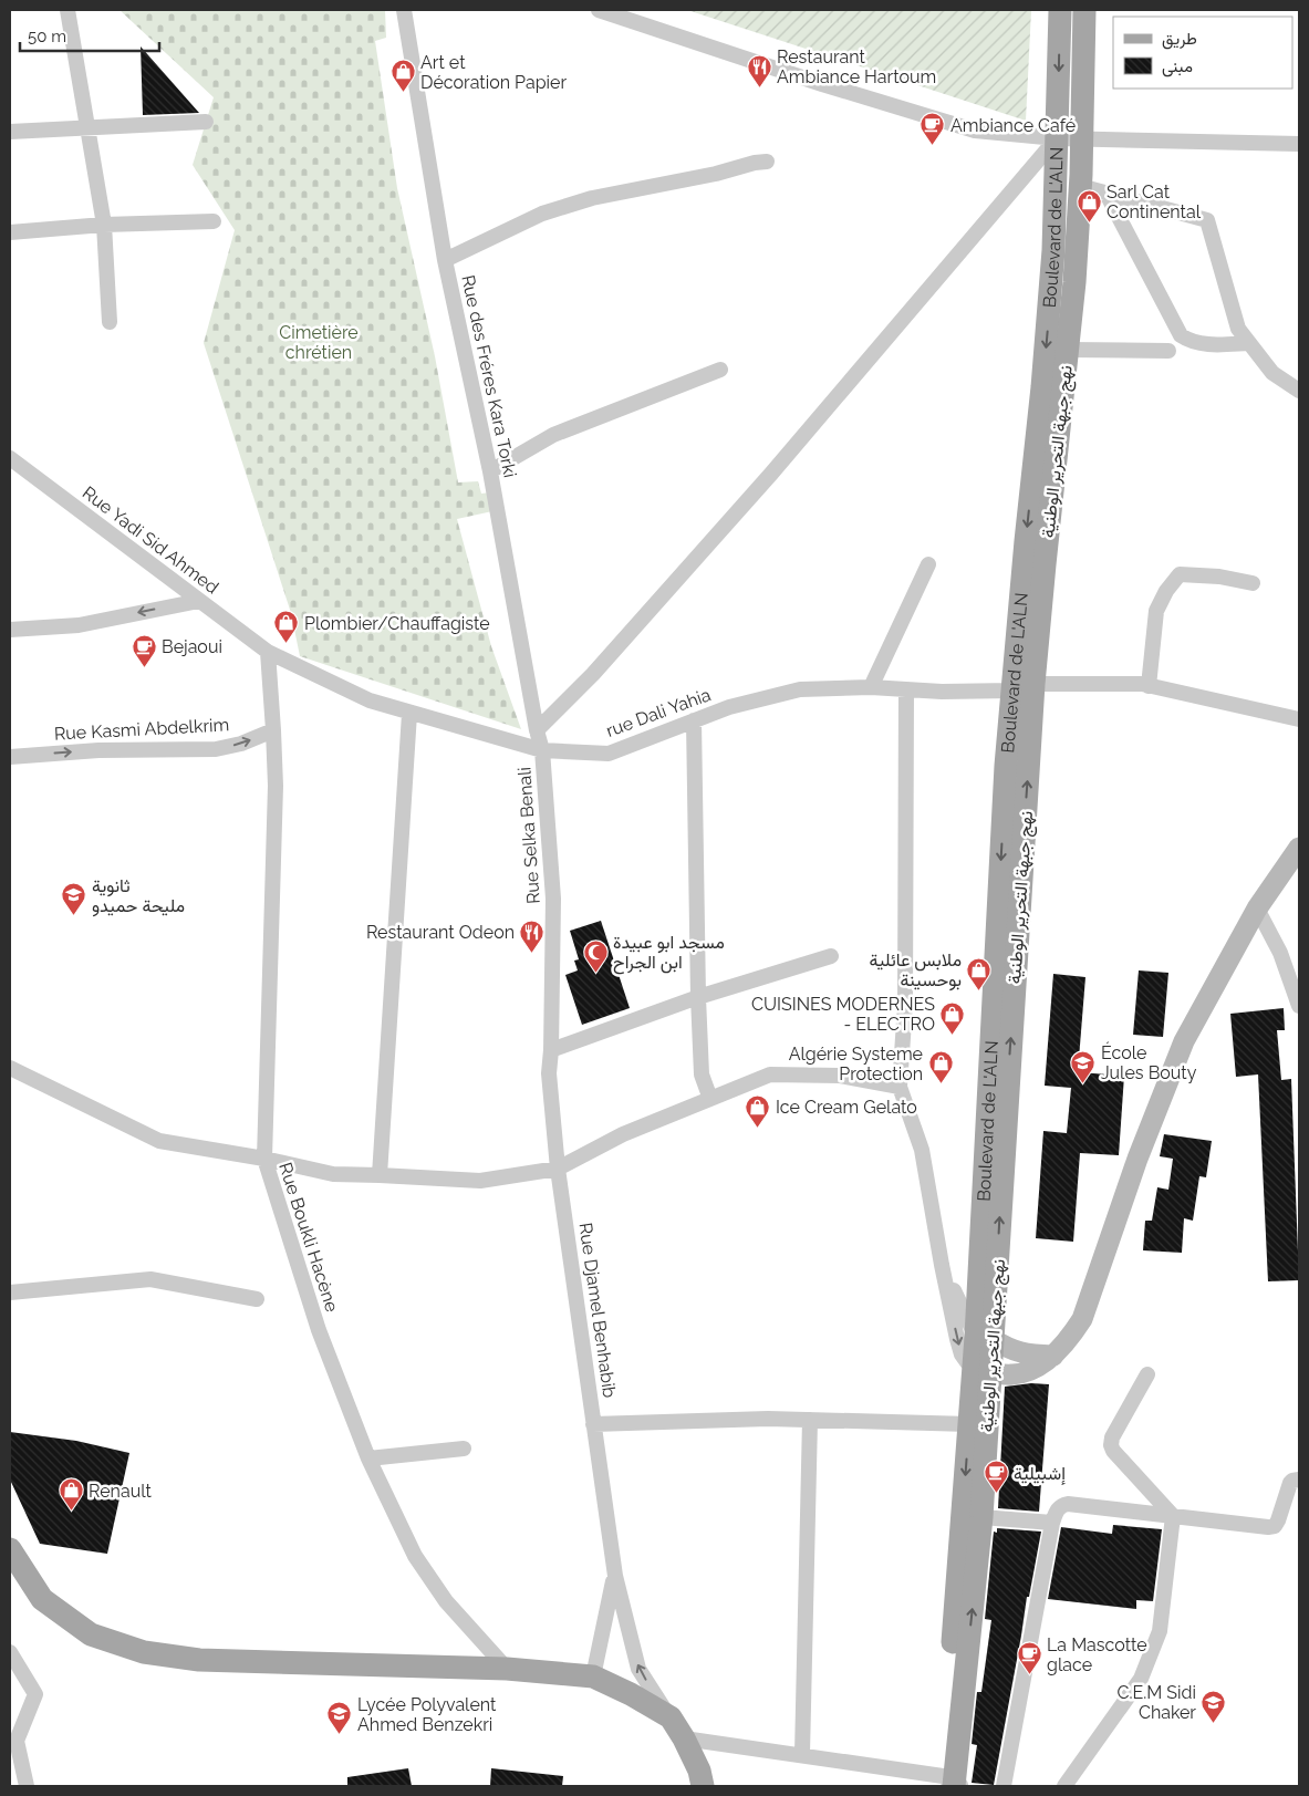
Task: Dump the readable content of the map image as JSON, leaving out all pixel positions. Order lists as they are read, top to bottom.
{
  "streets": {
    "main road": ["Boulevard de L'ALN", "نهج جبهة التحرير الوطنية"],
    "street": [
      "Rue des Fréres Kara Torki",
      "Rue Yadi Sid Ahmed",
      "rue Dali Yahia",
      "Rue Kasmi Abdelkrim",
      "Rue Selka Benali",
      "Rue Boukli Hacène",
      "Rue Djamel Benhabib"
    ]
  },
  "crossings": [
    ["Boulevard de L'ALN", "نهج جبهة التحرير الوطنية"],
    ["Boulevard de L'ALN", "rue Dali Yahia"],
    ["Rue des Fréres Kara Torki", "rue Dali Yahia"],
    ["Rue des Fréres Kara Torki", "Rue Selka Benali"],
    ["نهج جبهة التحرير الوطنية", "rue Dali Yahia"],
    ["Rue Yadi Sid Ahmed", "rue Dali Yahia"],
    ["Rue Yadi Sid Ahmed", "Rue Boukli Hacène"],
    ["rue Dali Yahia", "Rue Selka Benali"],
    ["rue Dali Yahia", "Rue Boukli Hacène"],
    ["Rue Kasmi Abdelkrim", "Rue Boukli Hacène"],
    ["Rue Selka Benali", "Rue Djamel Benhabib"]
  ],
  "one_way": ["Boulevard de L'ALN"],
  "parks": ["Cimetière chrétien"],
  "places": {
    "restaurant": ["Restaurant Ambiance Hartoum", "Restaurant Odeon"],
    "shop": [
      "Art et Décoration Papier",
      "Sarl Cat Continental",
      "Plombier/Chauffagiste",
      "ملابس عائلية بوحسينة",
      "CUISINES MODERNES - ELECTRO",
      "Algérie Systeme Protection",
      "Ice Cream Gelato",
      "Renault"
    ],
    "cafe": [
      "Ambiance Café",
      "Bejaoui",
      "إشبيلية",
      "La Mascotte glace"
    ],
    "school or university": [
      "ثانوية مليحة حميدو",
      "École Jules Bouty",
      "C.E.M Sidi Chaker",
      "Lycée Polyvalent Ahmed Benzekri"
    ],
    "mosque": ["مسجد ابو عبيدة ابن الجراح"]
  },
  "legend": ["طريق", "مبنى"],
  "scale_bar": "50 m"
}
